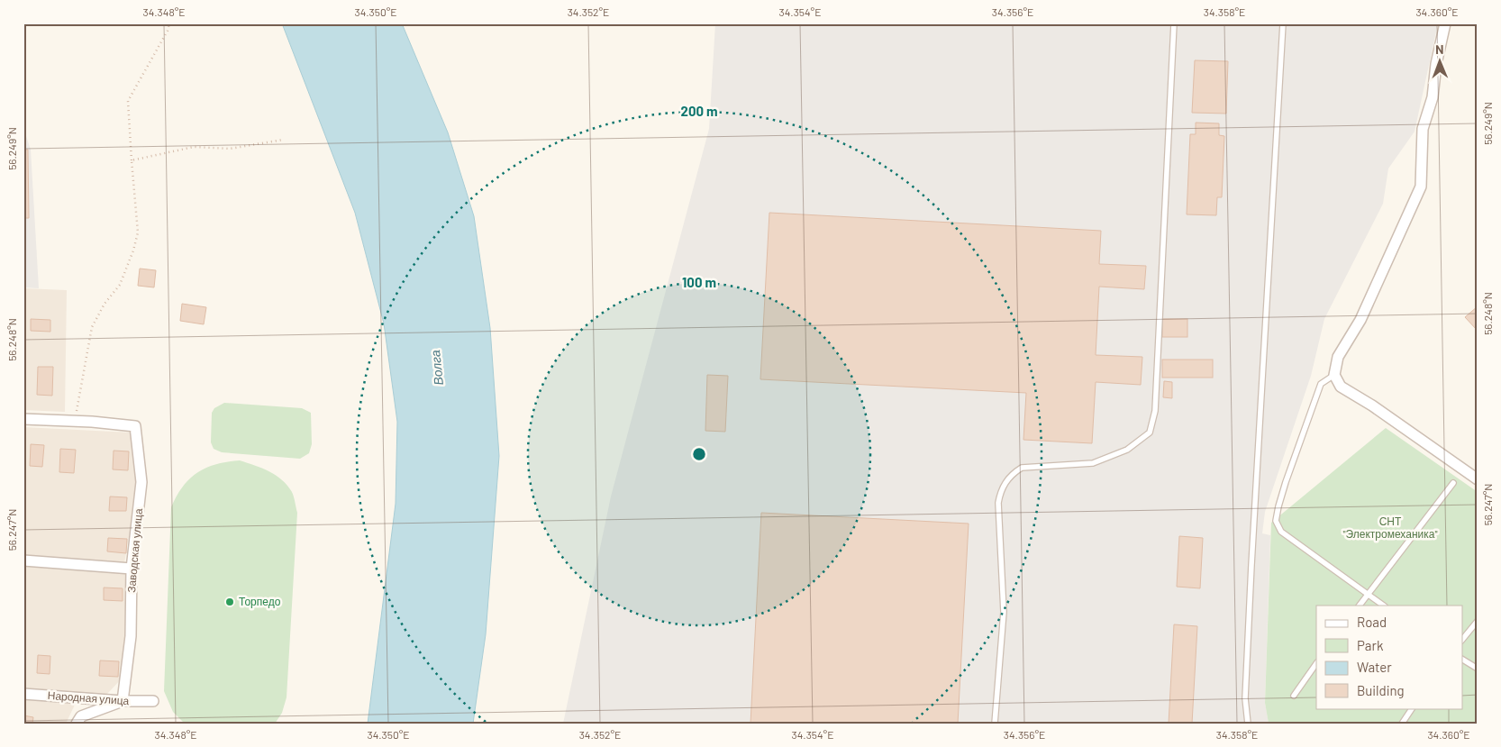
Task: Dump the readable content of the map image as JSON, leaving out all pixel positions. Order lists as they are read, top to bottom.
{
  "streets": {
    "street": ["Заводская улица", "Народная улица"]
  },
  "crossings": [
    ["Заводская улица", "Народная улица"]
  ],
  "water": ["Волга"],
  "parks": ["СНТ \"Электромеханика\""],
  "places": ["Торпедо"],
  "legend": [
    "Road",
    "Park",
    "Water",
    "Building"
  ],
  "north": "top",
  "coordinates": [
    "34.348°E",
    "34.350°E",
    "34.352°E",
    "34.354°E",
    "34.356°E",
    "34.358°E",
    "34.360°E",
    "56.249°N",
    "56.248°N",
    "56.247°N"
  ],
  "rings": ["200 m", "100 m"]
}
